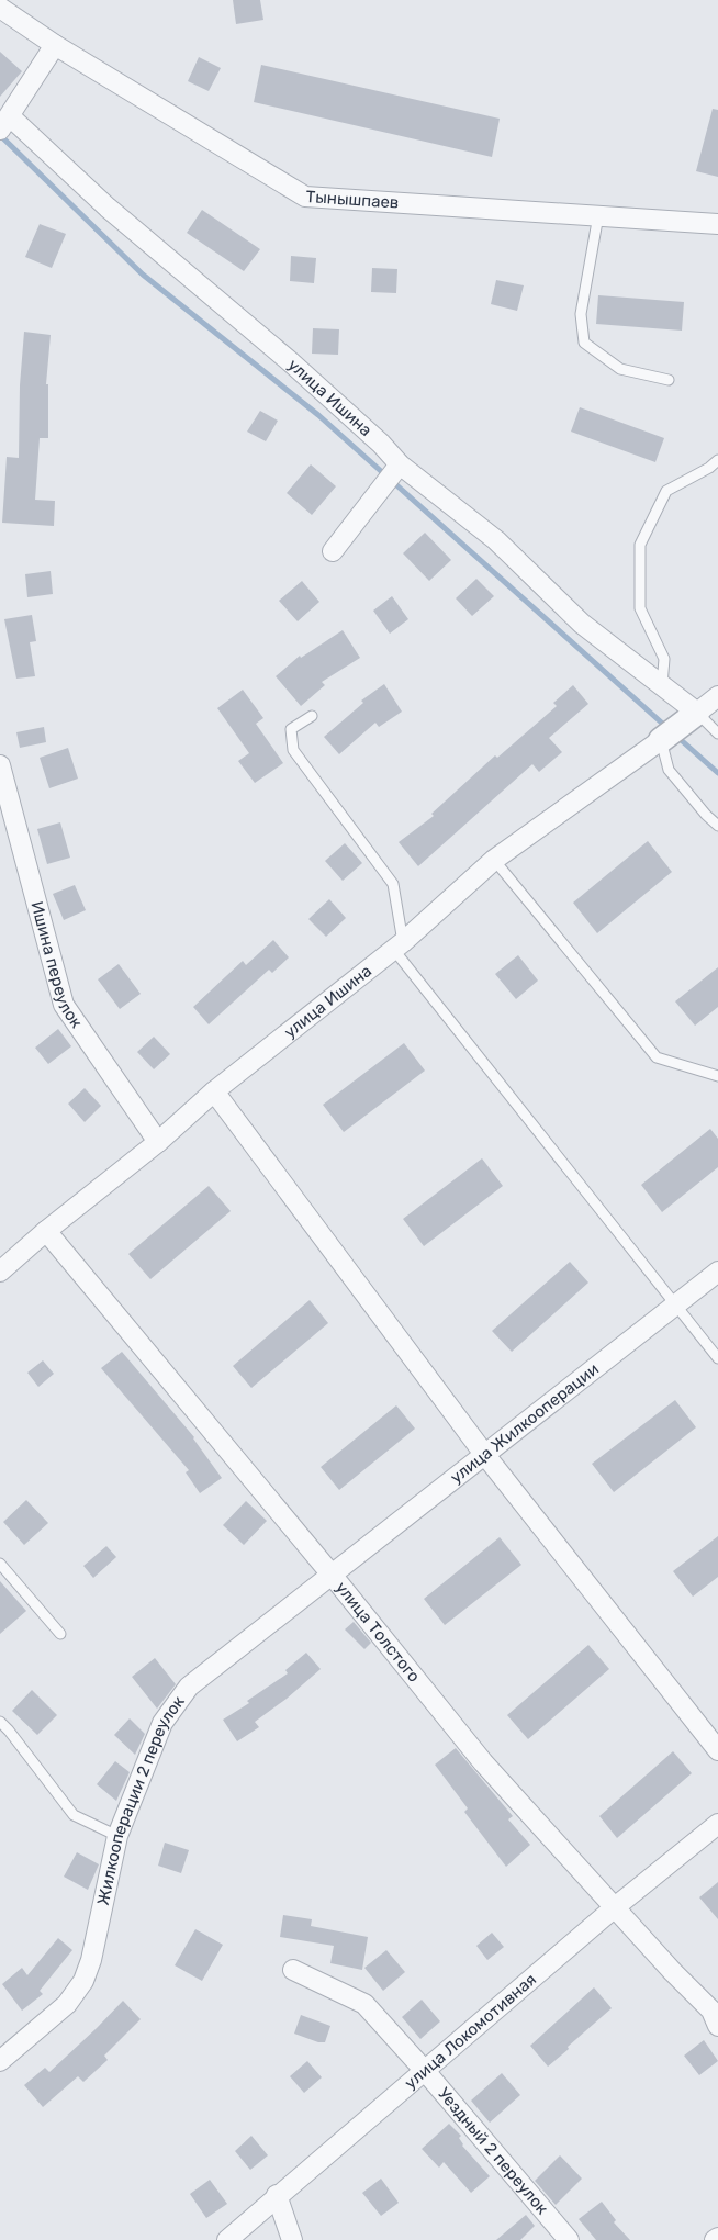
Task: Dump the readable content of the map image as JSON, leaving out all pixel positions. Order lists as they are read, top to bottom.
{
  "streets": {
    "street": [
      "Тынышпаев",
      "улица Ишина",
      "Ишина переулок",
      "улица Жилкооперации",
      "улица Толстого",
      "Жилкооперации 2 переулок",
      "улица Локомотивная",
      "Уездный 2 переулок"
    ]
  },
  "crossings": [
    ["Тынышпаев", "улица Ишина"],
    ["улица Ишина", "Ишина переулок"],
    ["улица Ишина", "улица Толстого"],
    ["улица Жилкооперации", "улица Толстого"],
    ["улица Жилкооперации", "Жилкооперации 2 переулок"],
    ["улица Толстого", "Жилкооперации 2 переулок"],
    ["улица Толстого", "улица Локомотивная"],
    ["улица Локомотивная", "Уездный 2 переулок"]
  ]
}
